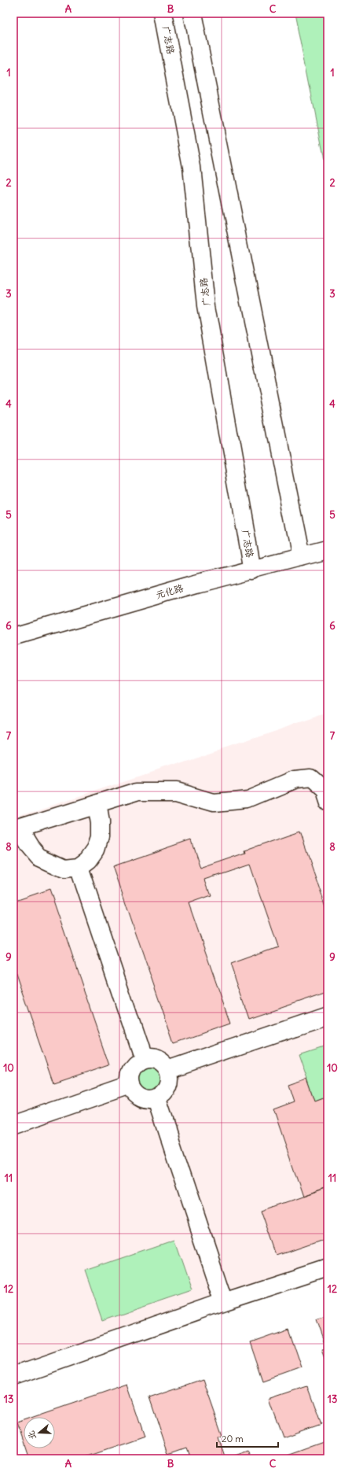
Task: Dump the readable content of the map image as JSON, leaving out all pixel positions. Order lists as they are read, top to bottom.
{
  "streets": {
    "street": ["广志路", "元化路"]
  },
  "crossings": [
    ["广志路", "元化路"]
  ],
  "scale_bar": "20 m",
  "north": "left",
  "grid": {
    "columns": ["A", "B", "C"],
    "rows": [
      "1",
      "2",
      "3",
      "4",
      "5",
      "6",
      "7",
      "8",
      "9",
      "10",
      "11",
      "12",
      "13"
    ]
  }
}
